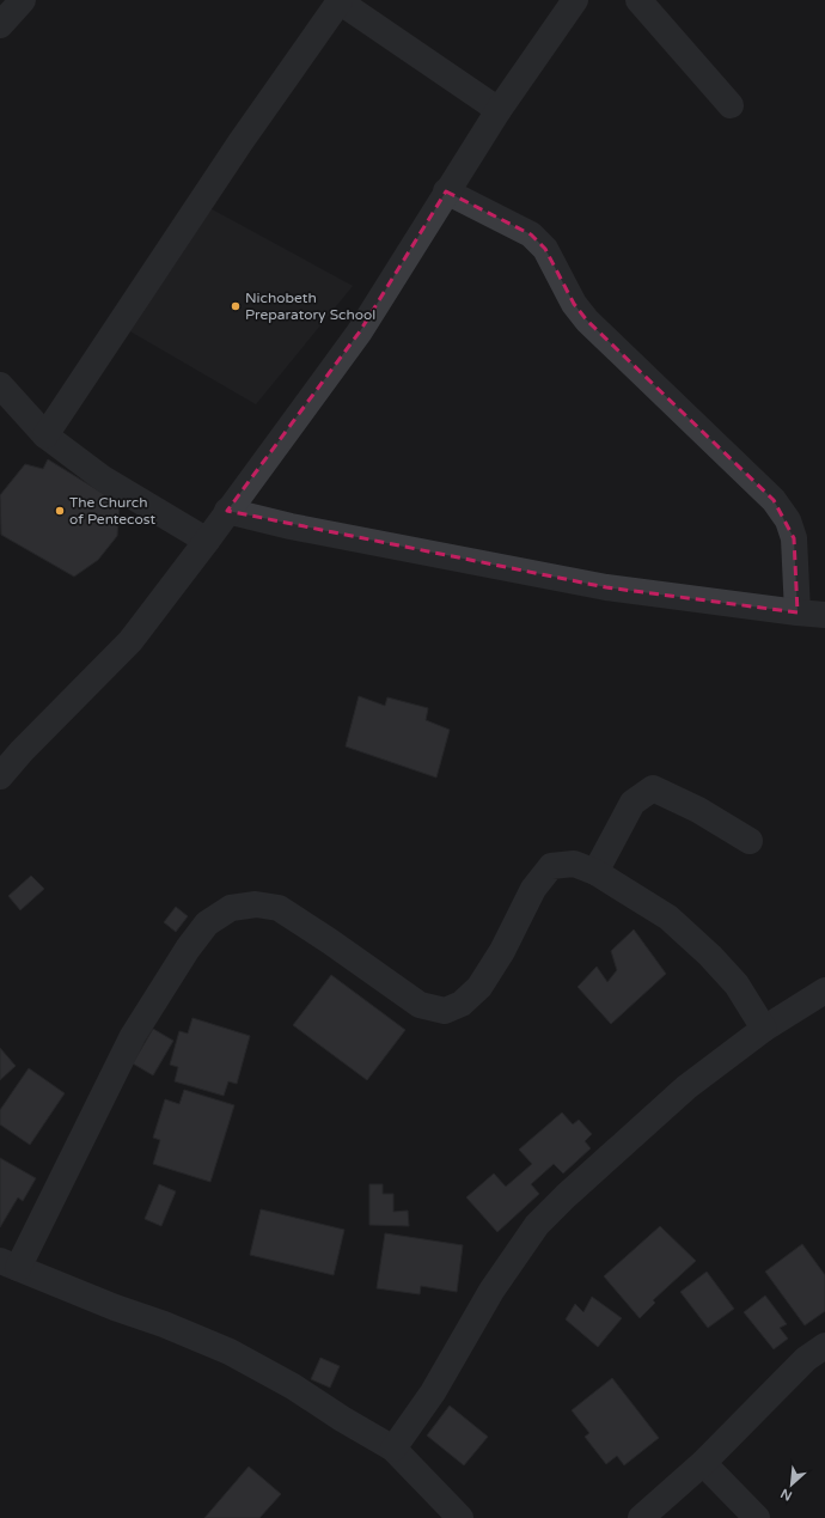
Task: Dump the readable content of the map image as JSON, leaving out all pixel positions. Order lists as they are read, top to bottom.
{
  "places": ["Nichobeth Preparatory School", "The Church of Pentecost"],
  "north": "bottom left"
}
